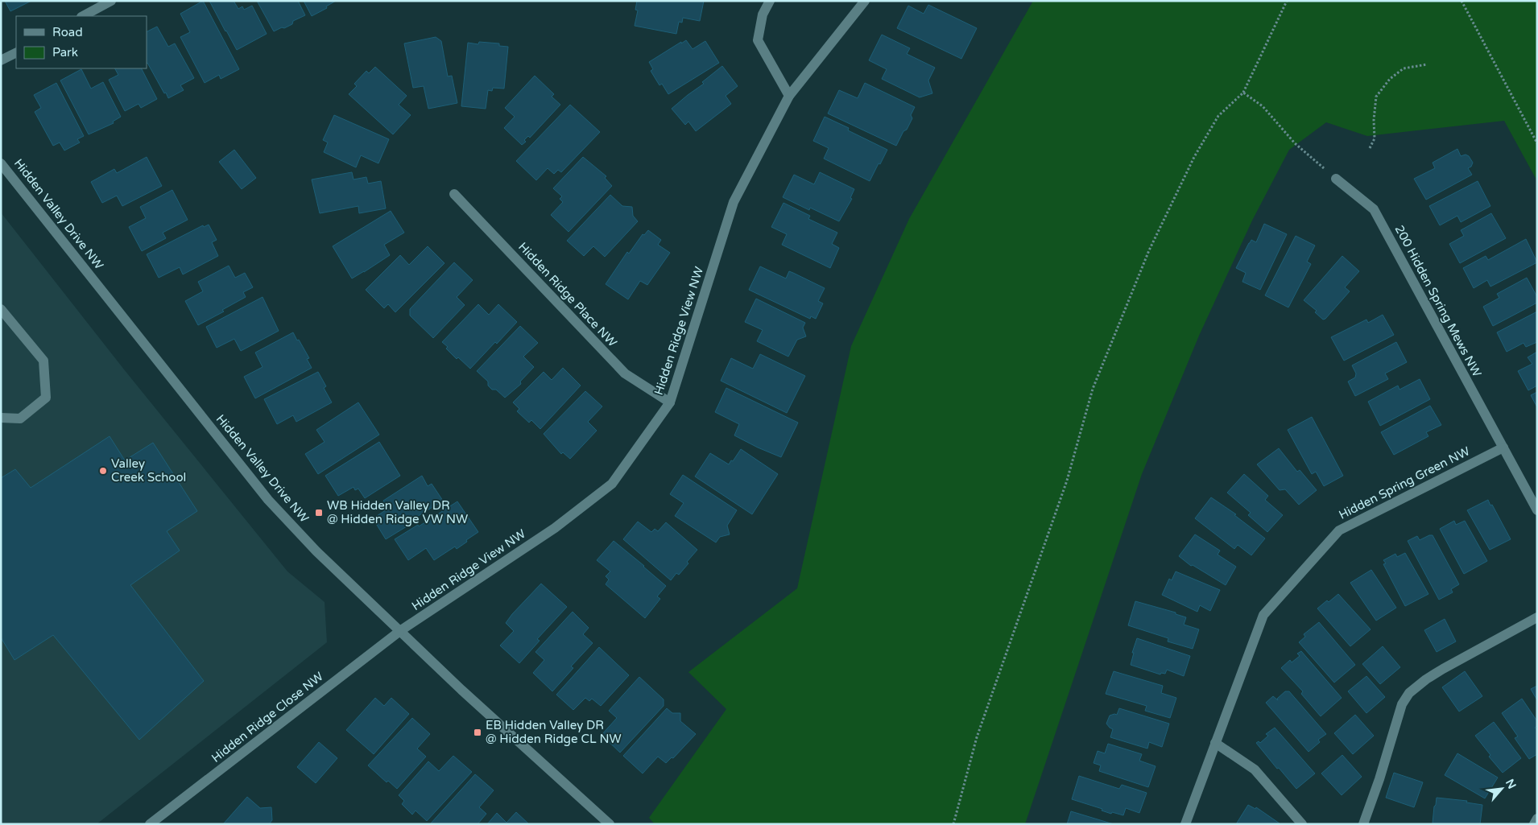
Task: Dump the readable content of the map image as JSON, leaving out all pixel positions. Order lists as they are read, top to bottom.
{
  "streets": {
    "street": [
      "Hidden Valley Drive NW",
      "Hidden Ridge Place NW",
      "200 Hidden Spring Mews NW",
      "Hidden Ridge View NW",
      "Hidden Spring Green NW",
      "Hidden Ridge Close NW"
    ]
  },
  "crossings": [
    ["Hidden Valley Drive NW", "Hidden Ridge View NW"],
    ["Hidden Valley Drive NW", "Hidden Ridge Close NW"],
    ["Hidden Ridge Place NW", "Hidden Ridge View NW"],
    ["200 Hidden Spring Mews NW", "Hidden Spring Green NW"],
    ["Hidden Ridge View NW", "Hidden Ridge Close NW"]
  ],
  "places": {
    "other": ["Valley Creek School"],
    "transit": ["WB Hidden Valley DR @ Hidden Ridge VW NW", "EB Hidden Valley DR @ Hidden Ridge CL NW"]
  },
  "legend": ["Road", "Park"],
  "north": "top right"
}
